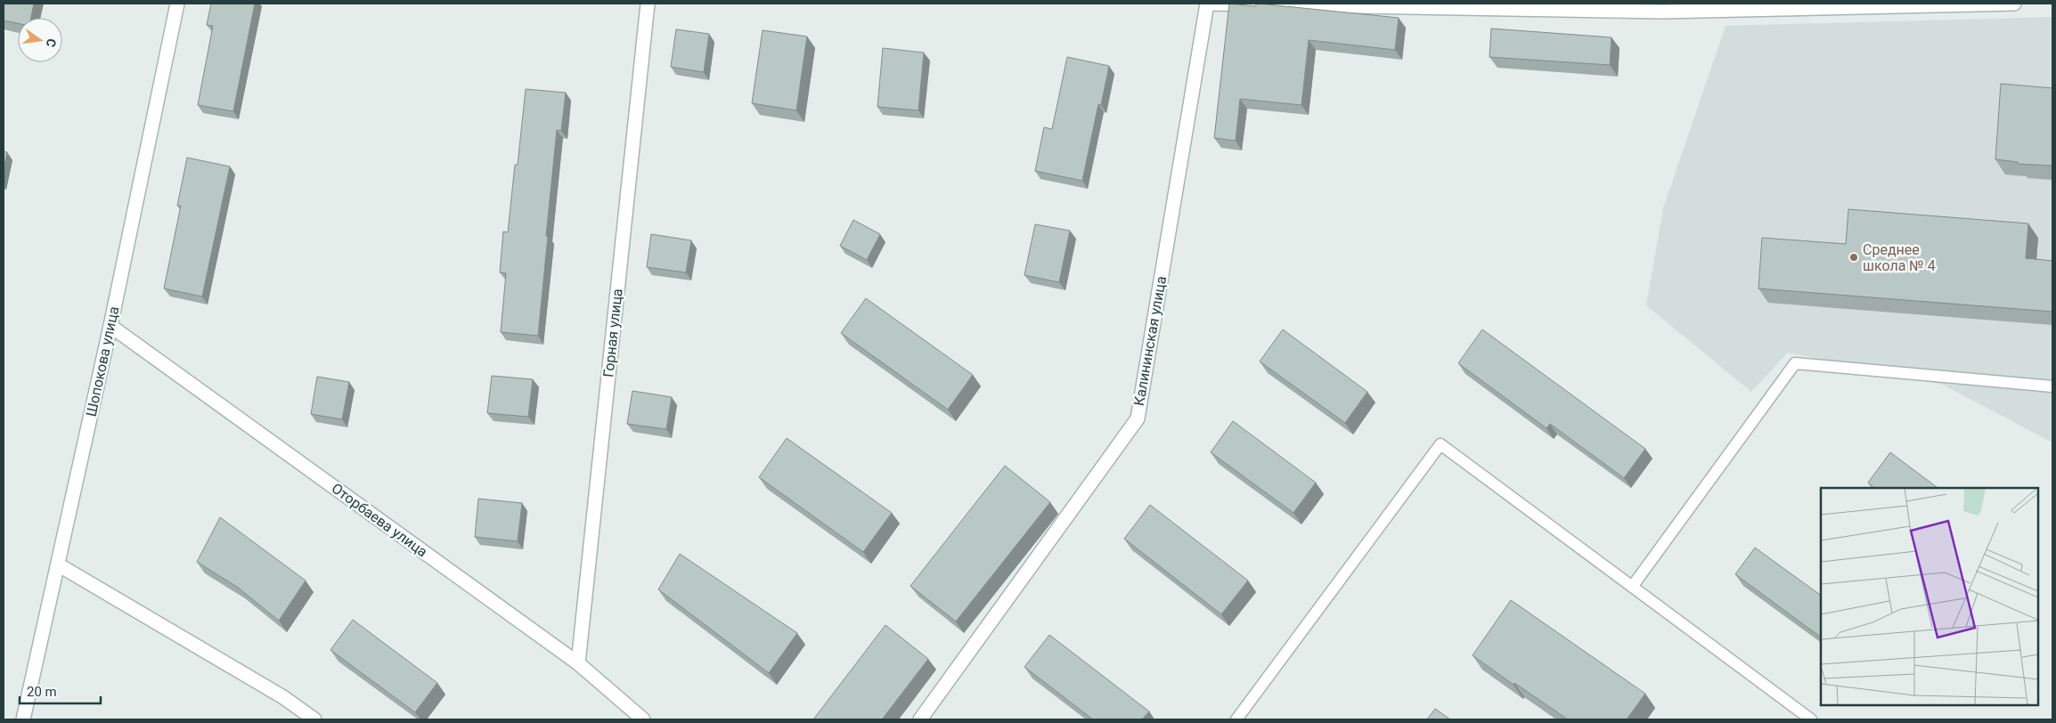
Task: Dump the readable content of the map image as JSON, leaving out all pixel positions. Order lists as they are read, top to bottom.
{
  "streets": {
    "street": [
      "Горная улица",
      "Калининская улица",
      "Шопокова улица",
      "Оторбаева улица"
    ]
  },
  "crossings": [
    ["Горная улица", "Оторбаева улица"],
    ["Шопокова улица", "Оторбаева улица"]
  ],
  "places": ["Среднее школа № 4"],
  "scale_bar": "20 m",
  "north": "right"
}
